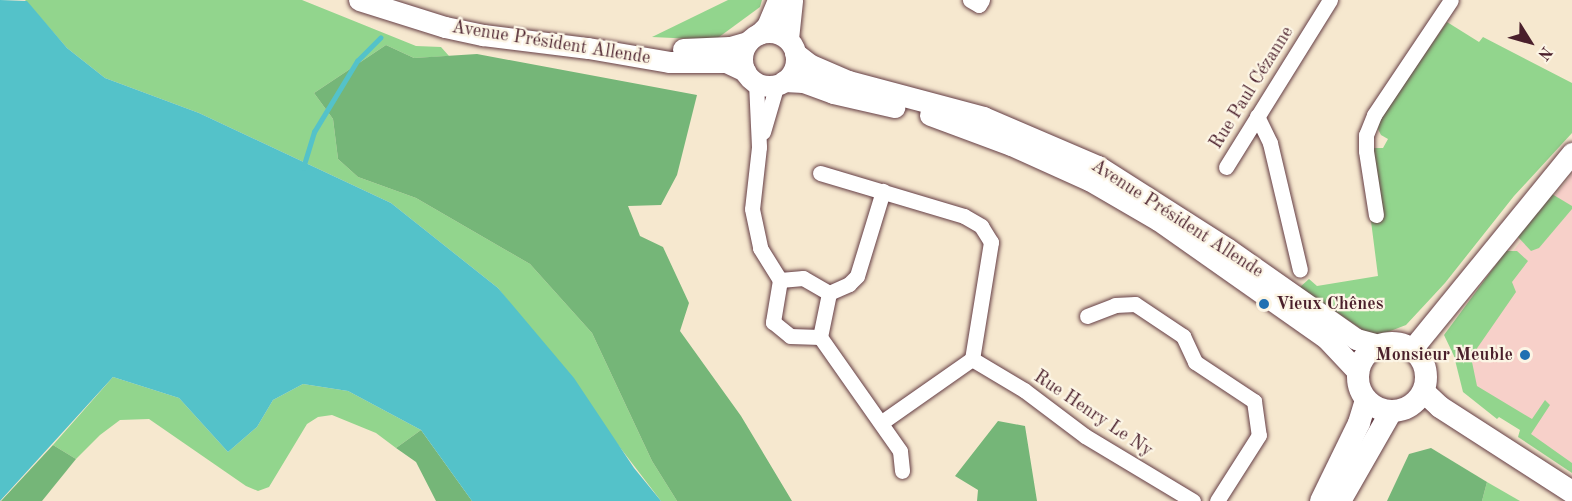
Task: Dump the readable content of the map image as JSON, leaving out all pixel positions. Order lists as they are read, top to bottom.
{
  "streets": {
    "main road": ["Avenue Président Allende"],
    "street": ["Rue Paul Cézanne", "Rue Henry Le Ny"]
  },
  "places": ["Vieux Chênes", "Monsieur Meuble"],
  "north": "bottom right"
}
